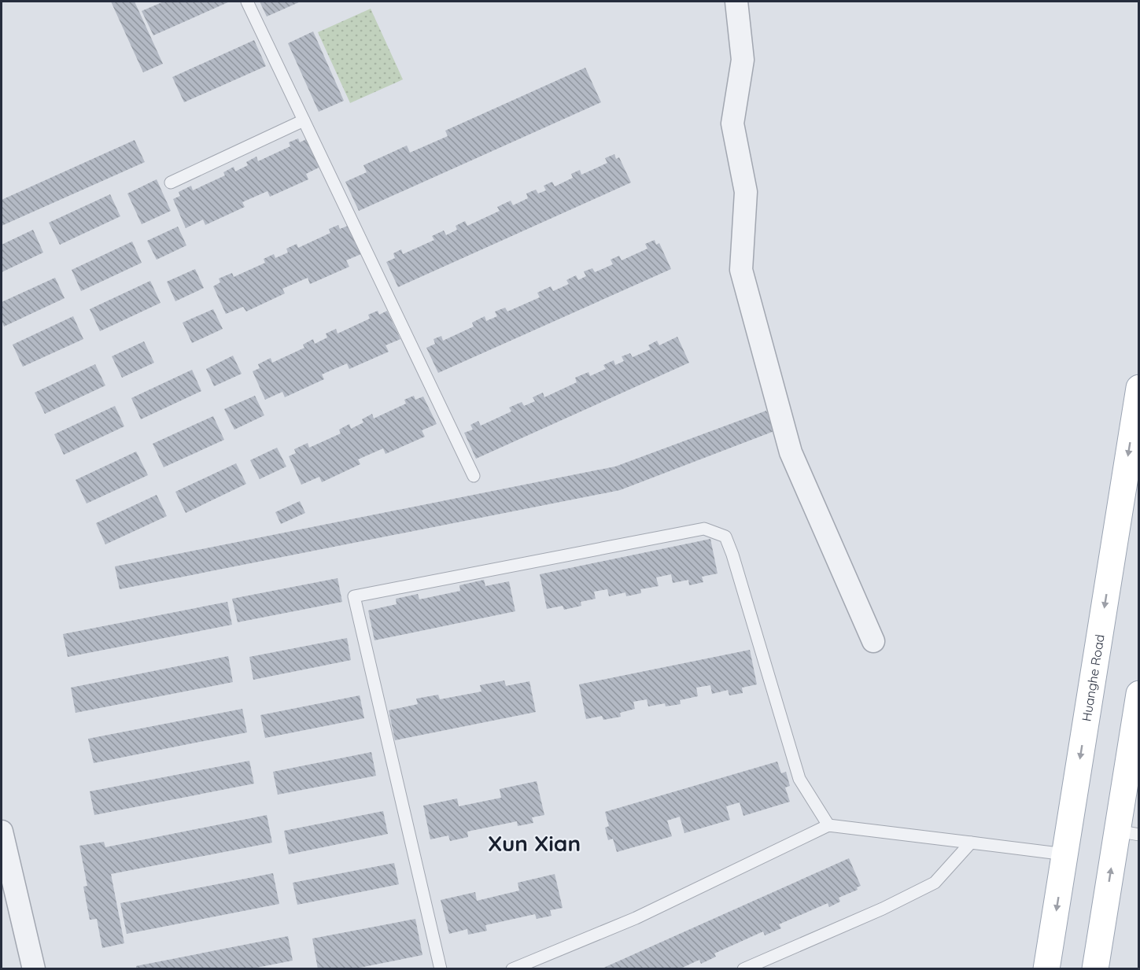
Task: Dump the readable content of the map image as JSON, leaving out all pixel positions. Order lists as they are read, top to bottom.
{
  "streets": {
    "main road": ["Huanghe Road"]
  },
  "districts": ["Xun Xian"]
}
